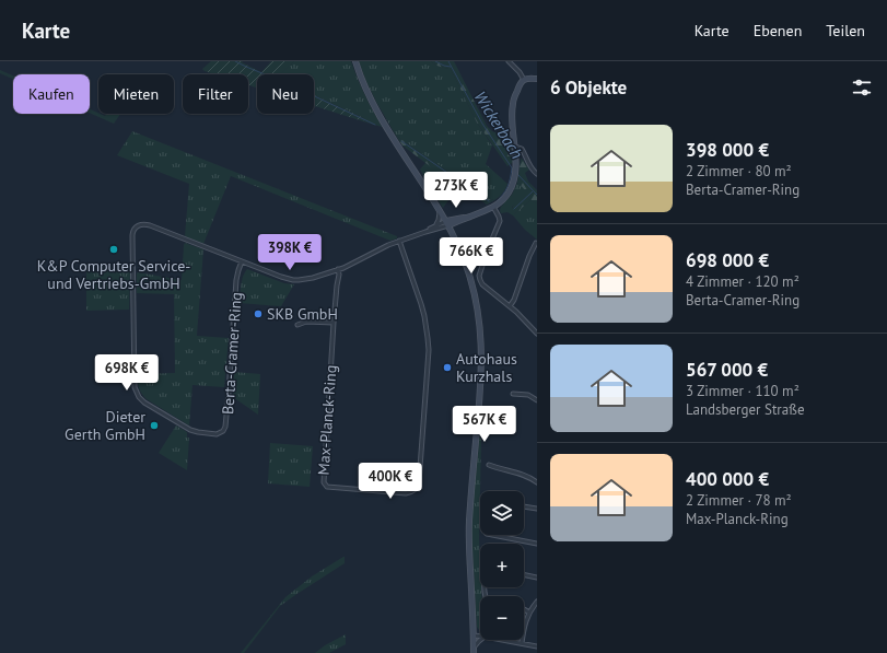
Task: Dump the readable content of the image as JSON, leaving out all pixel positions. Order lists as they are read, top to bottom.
{
  "streets": {
    "street": ["Berta-Cramer-Ring", "Max-Planck-Ring"]
  },
  "crossings": [
    ["Berta-Cramer-Ring", "Max-Planck-Ring"]
  ],
  "water": ["Wickerbach"],
  "places": [
    "K&P Computer Service- und Vertriebs-GmbH",
    "SKB GmbH",
    "Autohaus Kurzhals",
    "Dieter Gerth GmbH"
  ],
  "page": {
    "header": "Karte",
    "nav": ["Karte", "Ebenen", "Teilen"],
    "heading": "6 Objekte",
    "chip": [
      "Kaufen",
      "Mieten",
      "Filter",
      "Neu"
    ],
    "list": [
      {
        "name": "398 000 €",
        "note": "2 Zimmer · 80 m² · Berta-Cramer-Ring"
      },
      {
        "name": "698 000 €",
        "note": "4 Zimmer · 120 m² · Berta-Cramer-Ring"
      },
      {
        "name": "567 000 €",
        "note": "3 Zimmer · 110 m² · Landsberger Straße"
      },
      {
        "name": "400 000 €",
        "note": "2 Zimmer · 78 m² · Max-Planck-Ring"
      }
    ],
    "price": [
      "273K €",
      "398K €",
      "766K €",
      "698K €",
      "567K €",
      "400K €"
    ],
    "map_buttons": ["+", "−"]
  }
}
